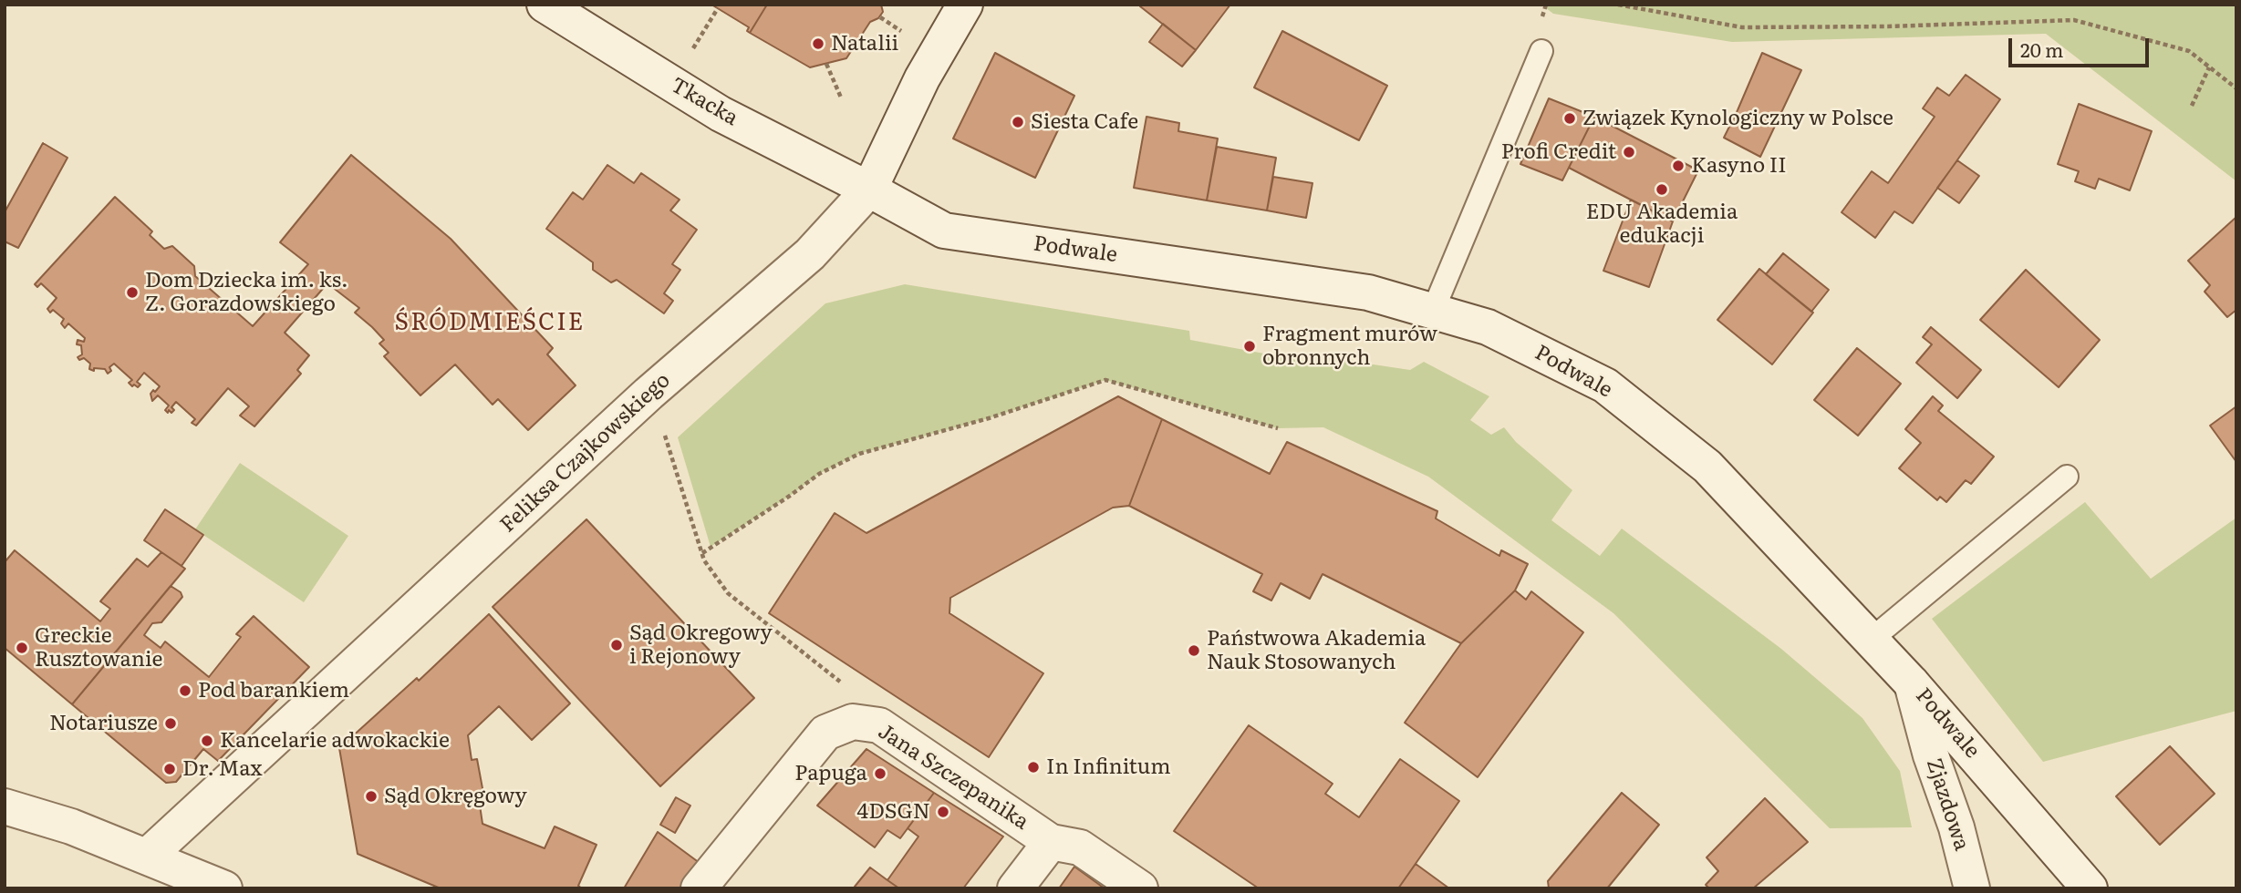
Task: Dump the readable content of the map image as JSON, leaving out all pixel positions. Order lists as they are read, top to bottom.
{
  "streets": {
    "street": [
      "Tkacka",
      "Podwale",
      "Feliksa Czajkowskiego",
      "Jana Szczepanika",
      "Zjazdowa"
    ]
  },
  "crossings": [
    ["Tkacka", "Podwale"],
    ["Tkacka", "Feliksa Czajkowskiego"],
    ["Podwale", "Feliksa Czajkowskiego"],
    ["Podwale", "Zjazdowa"]
  ],
  "districts": ["ŚRÓDMIEŚCIE"],
  "places": [
    "Natalii",
    "Związek Kynologiczny w Polsce",
    "Siesta Cafe",
    "Profi Credit",
    "Kasyno II",
    "EDU Akademia edukacji",
    "Dom Dziecka im. ks. Z. Gorazdowskiego",
    "Fragment murów obronnych",
    "Sąd Okregowy i Rejonowy",
    "Greckie Rusztowanie",
    "Państwowa Akademia Nauk Stosowanych",
    "Pod barankiem",
    "Notariusze",
    "Kancelarie adwokackie",
    "In Infinitum",
    "Dr. Max",
    "Papuga",
    "Sąd Okręgowy",
    "4DSGN"
  ],
  "scale_bar": "20 m"
}
